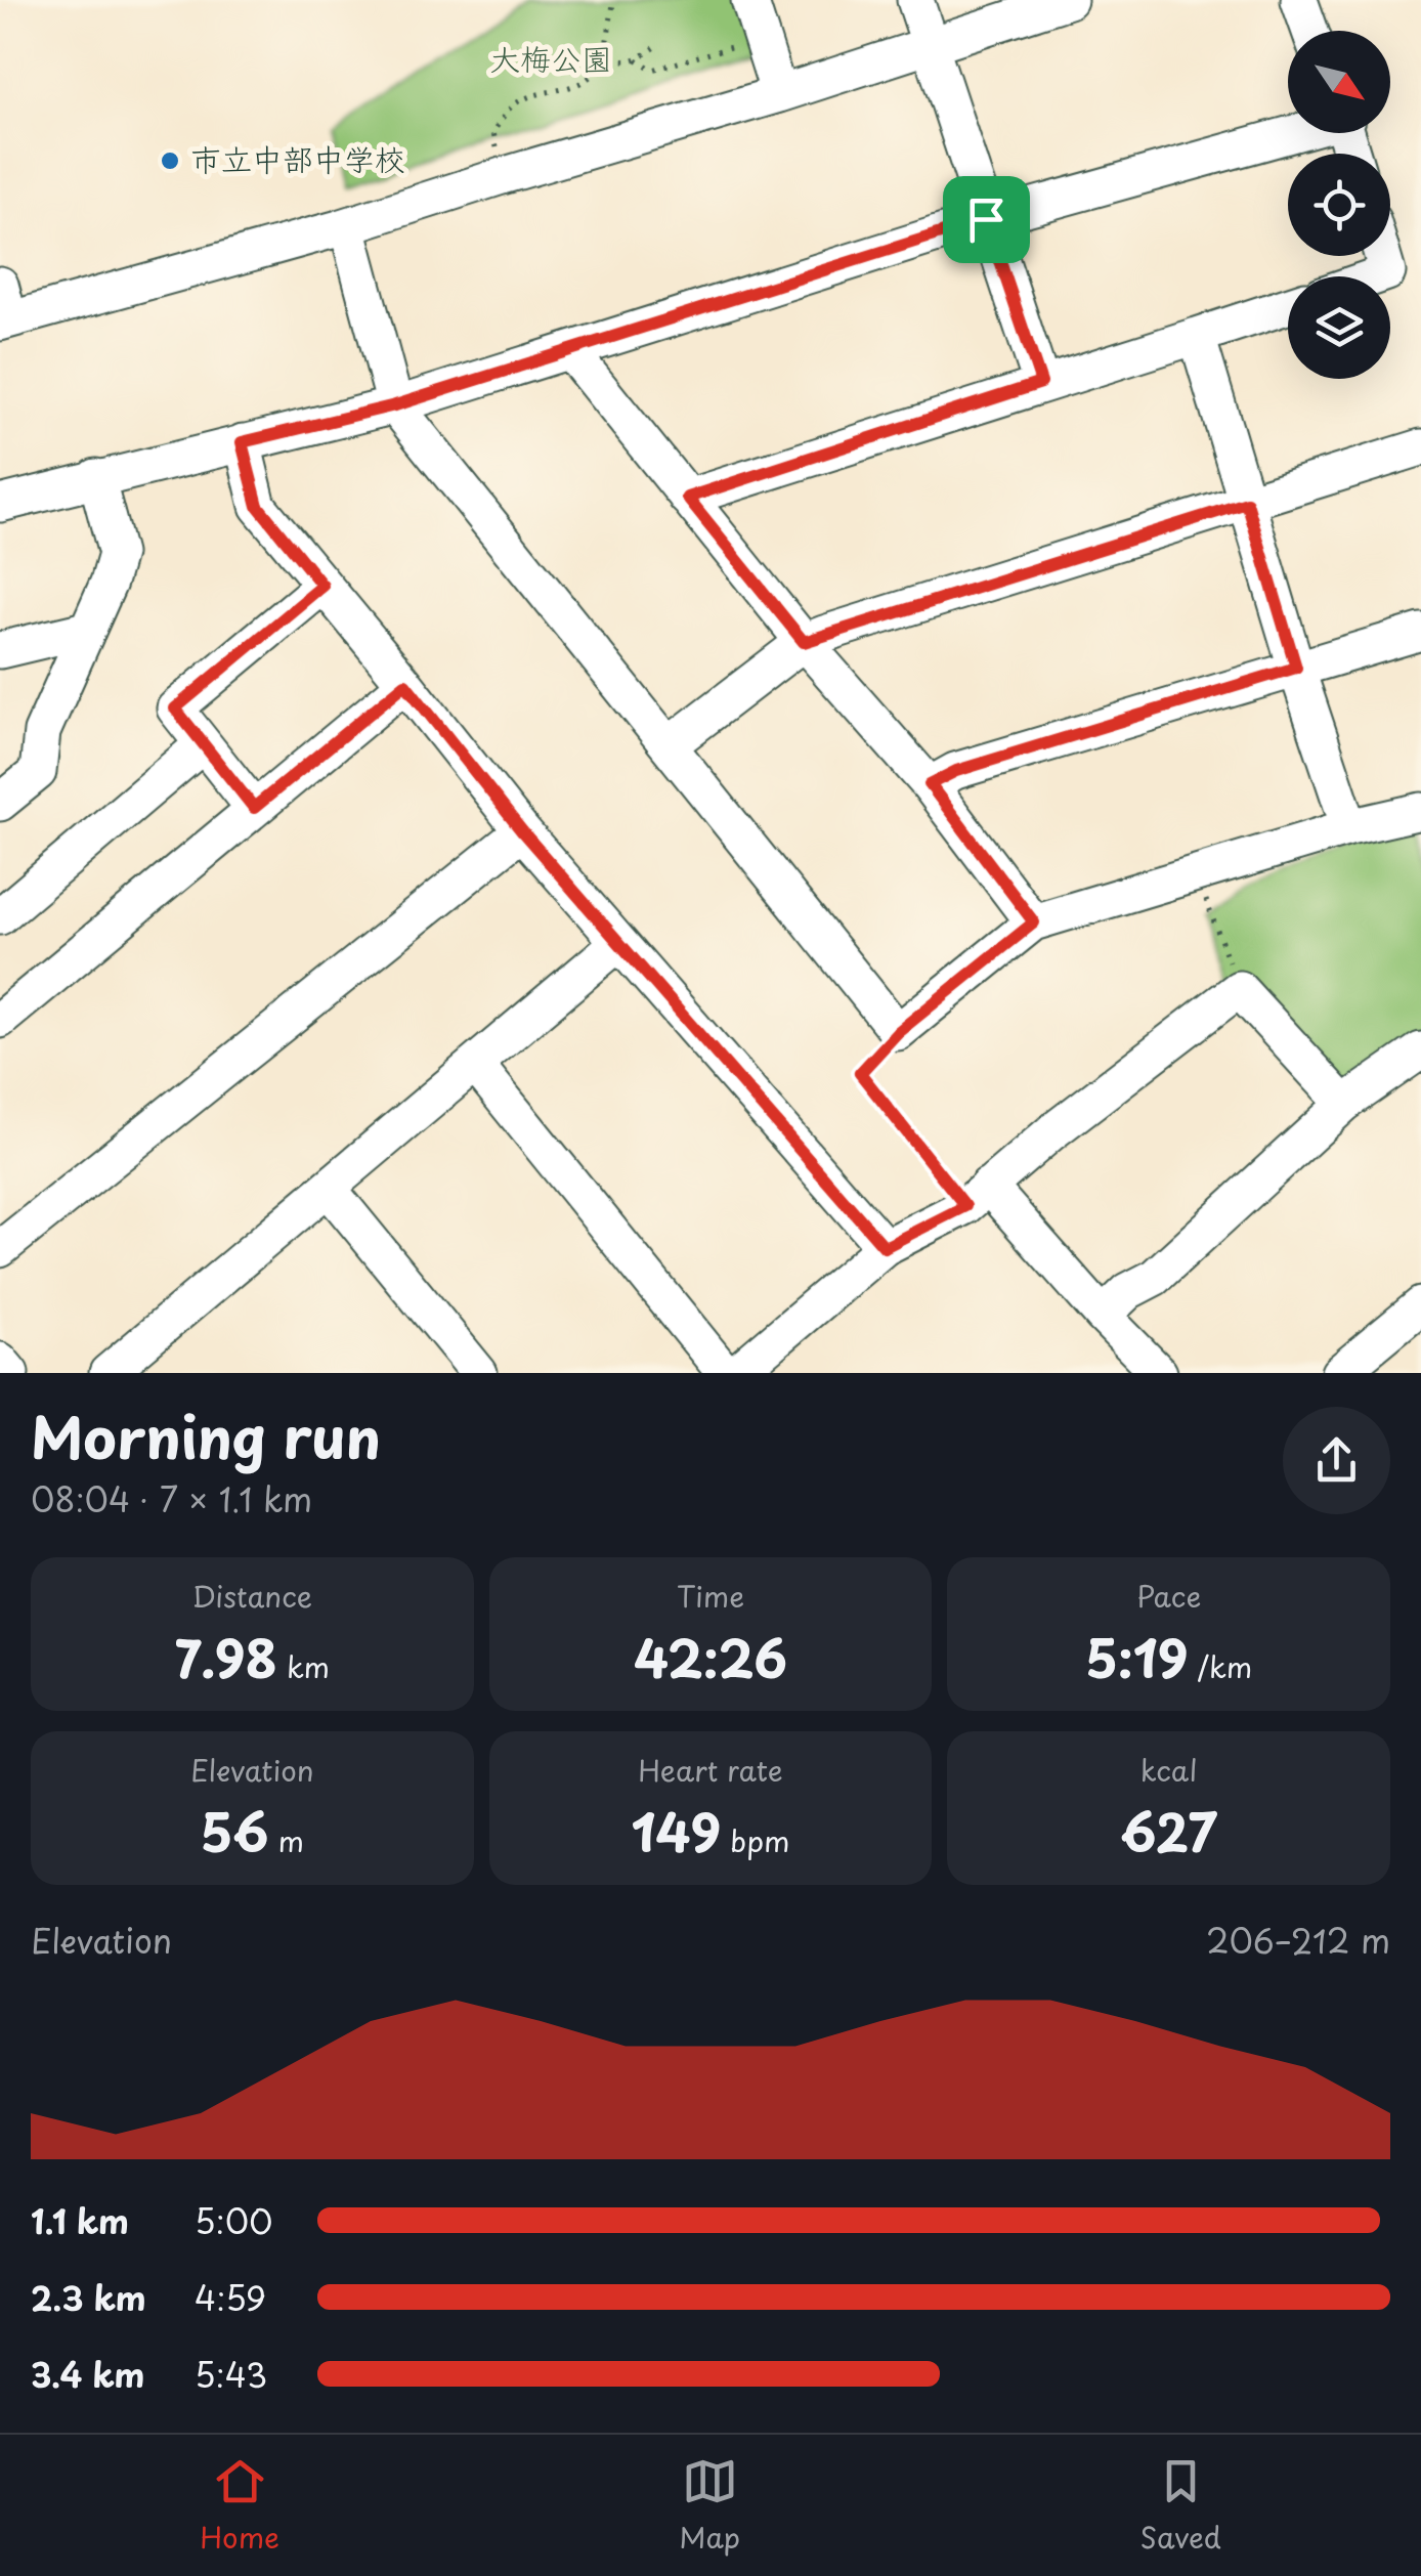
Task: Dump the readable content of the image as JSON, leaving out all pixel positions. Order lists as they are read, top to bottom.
{
  "parks": ["大梅公園"],
  "places": ["市立中部中学校"],
  "north": "bottom right",
  "page": {
    "heading": ["Morning run", "08:04 · 7 × 1.1 km"],
    "stats": [
      ["Distance", "7.98 km"],
      ["Time", "42:26"],
      ["Pace", "5:19 /km"],
      ["Elevation", "56 m"],
      ["Heart rate", "149 bpm"],
      ["kcal", "627"]
    ],
    "chart": ["Elevation", "206–212 m"],
    "list": [
      {
        "name": "1.1 km",
        "note": "5:00"
      },
      {
        "name": "2.3 km",
        "note": "4:59"
      },
      {
        "name": "3.4 km",
        "note": "5:43"
      }
    ],
    "tabs": ["Home", "Map", "Saved"]
  }
}
